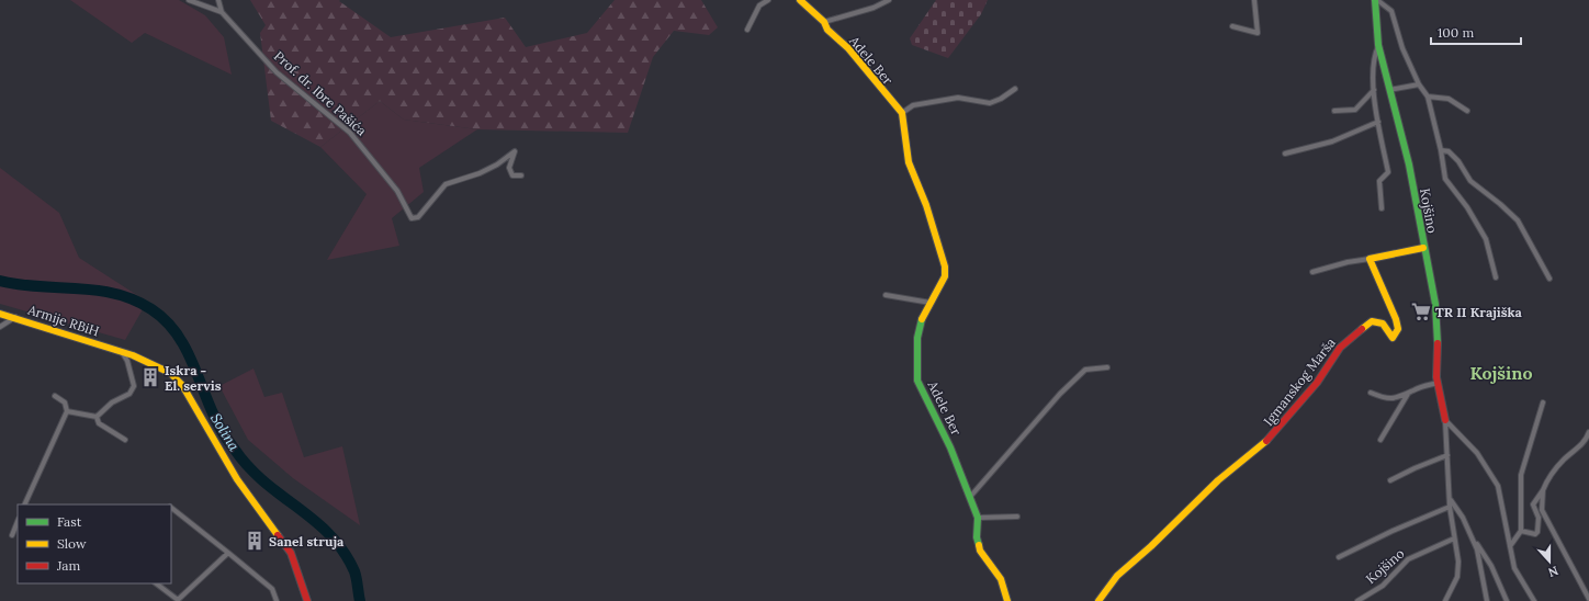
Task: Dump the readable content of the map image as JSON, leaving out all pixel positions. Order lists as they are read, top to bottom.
{
  "streets": {
    "street": [
      "Adele Ber",
      "Prof. dr. Ibre Pašića",
      "Kojšino",
      "Armije RBiH",
      "Igmanskog Marša"
    ]
  },
  "districts": ["Kojšino"],
  "water": ["Solina"],
  "places": {
    "supermarket": ["TR II Krajiška"],
    "building": ["Iskra - El. servis", "Sanel struja"]
  },
  "legend": ["Fast", "Slow", "Jam"],
  "scale_bar": "100 m",
  "north": "bottom"
}
